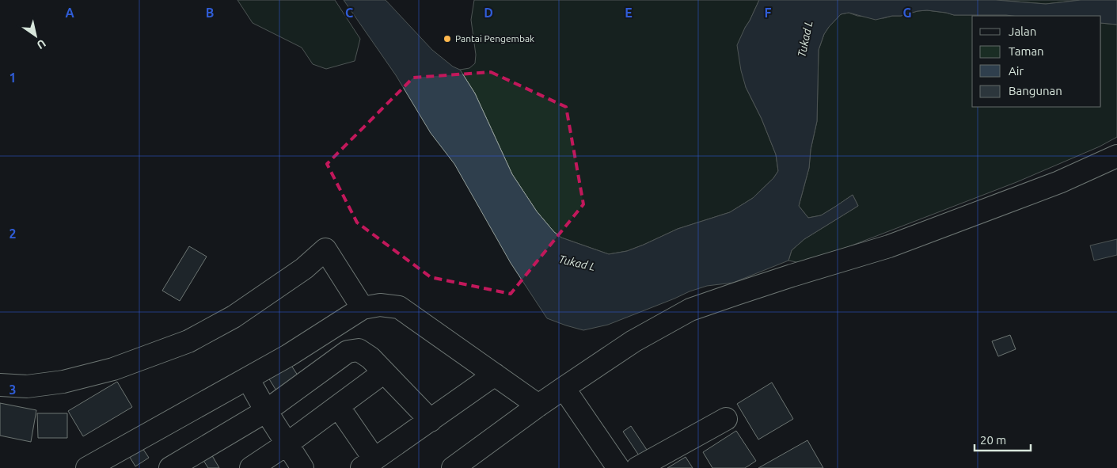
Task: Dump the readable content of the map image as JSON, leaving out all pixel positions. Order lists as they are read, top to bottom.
{
  "water": ["Tukad L"],
  "places": ["Pantai Pengembak"],
  "legend": [
    "Jalan",
    "Taman",
    "Air",
    "Bangunan"
  ],
  "scale_bar": "20 m",
  "north": "bottom right",
  "grid": {
    "columns": [
      "A",
      "B",
      "C",
      "D",
      "E",
      "F",
      "G"
    ],
    "rows": ["1", "2", "3"]
  }
}
